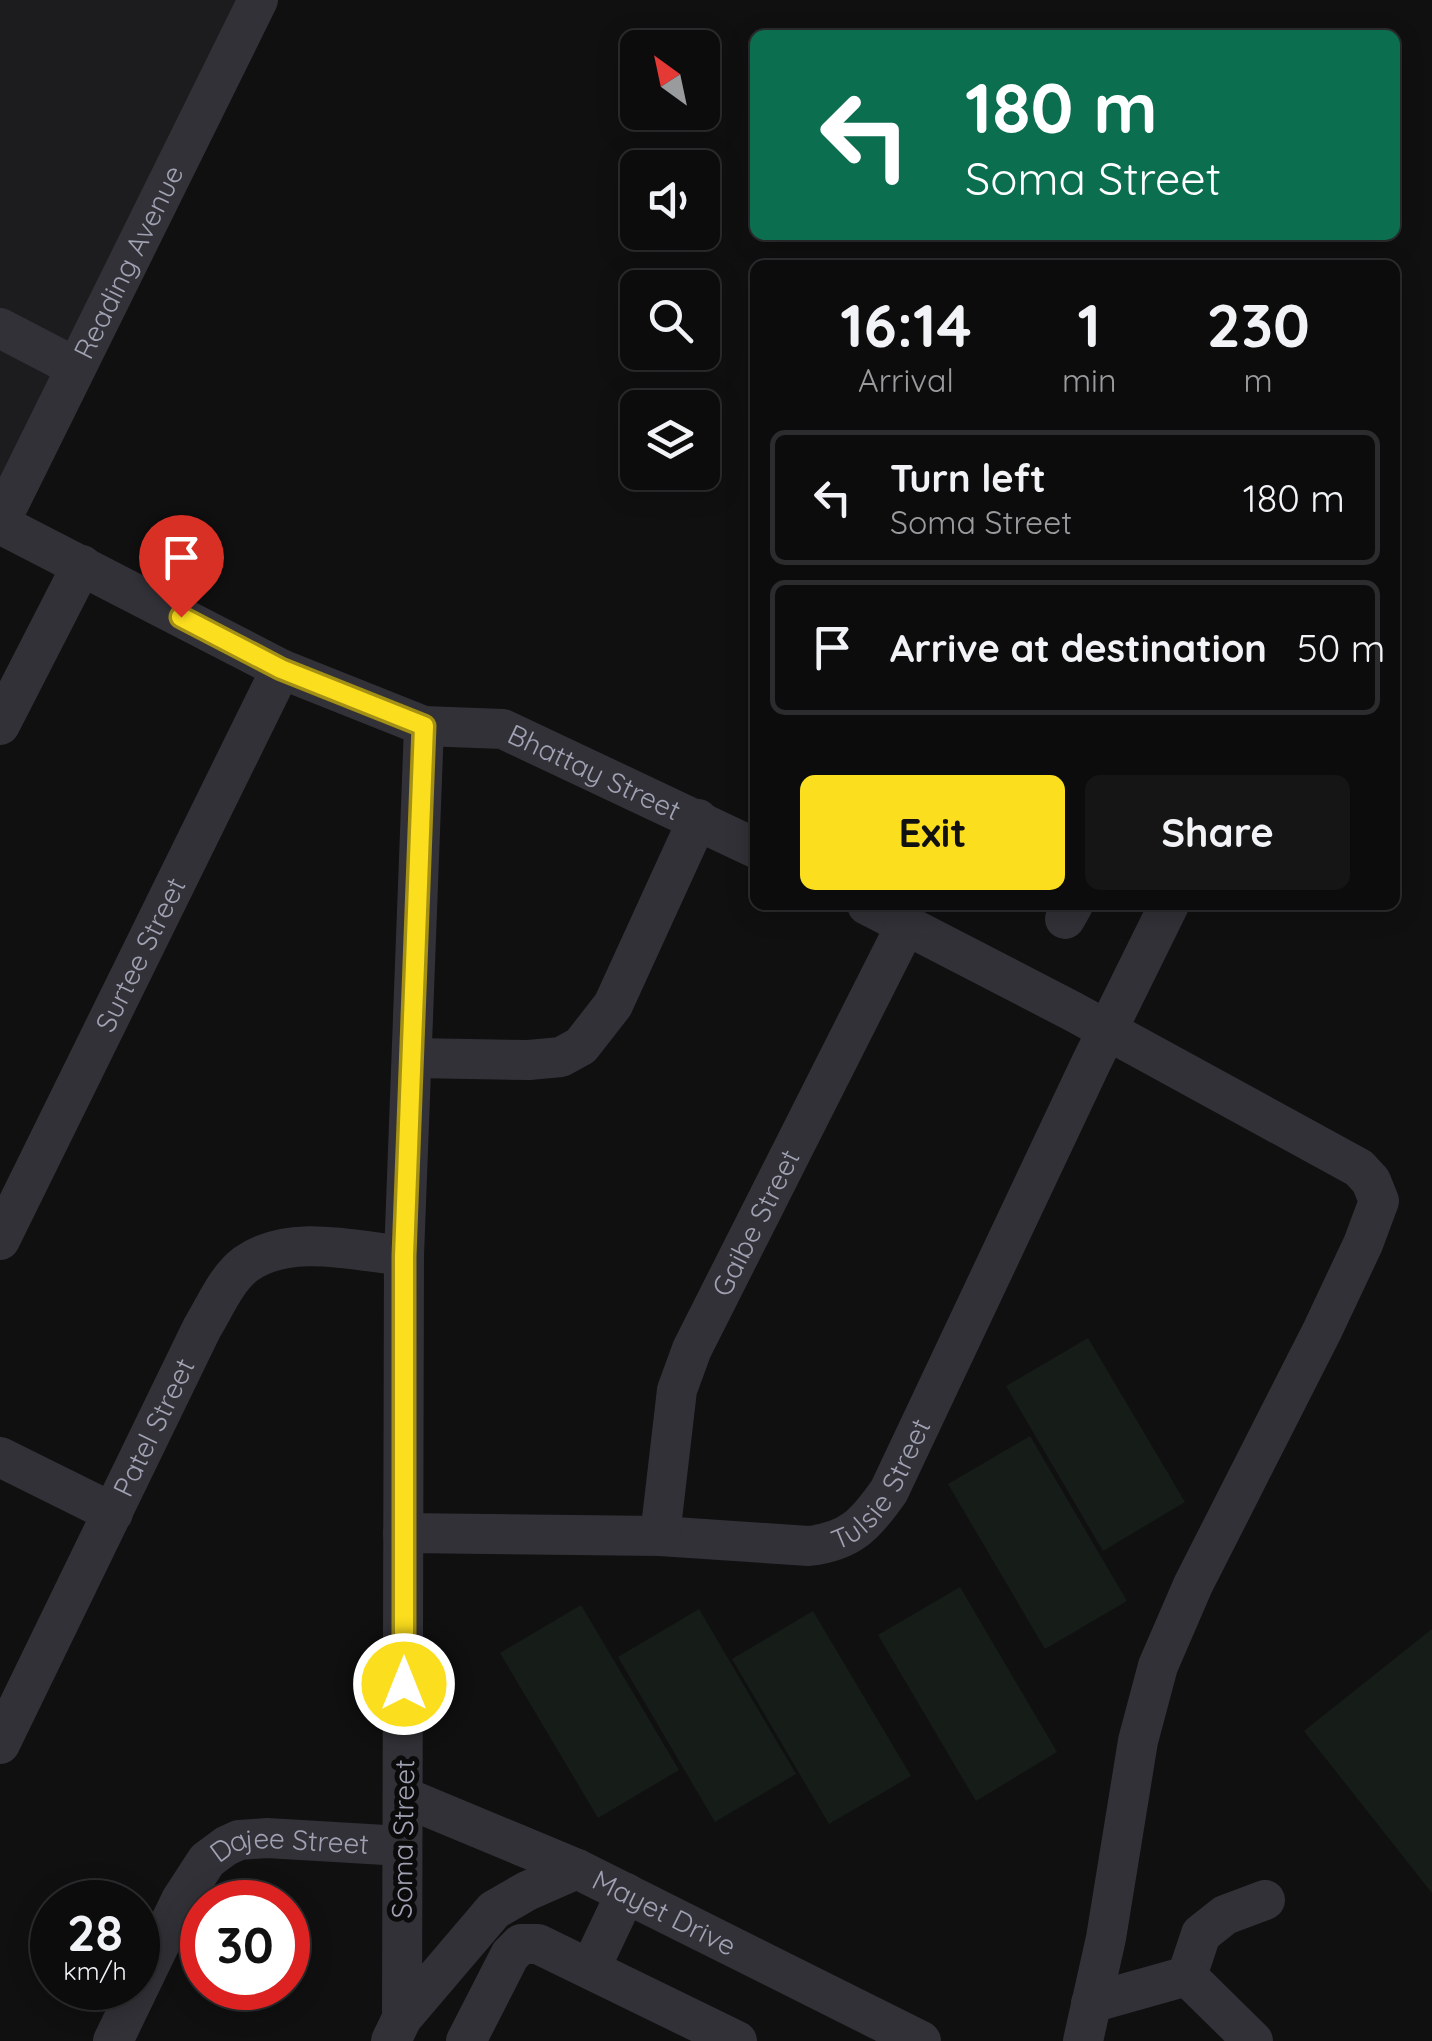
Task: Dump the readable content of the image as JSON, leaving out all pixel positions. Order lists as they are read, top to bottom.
{
  "streets": {
    "street": [
      "Reading Avenue",
      "Bhattay Street",
      "Surtee Street",
      "Gaibe Street",
      "Patel Street",
      "Tulsie Street",
      "Soma Street",
      "Dajee Street",
      "Mayet Drive"
    ]
  },
  "crossings": [
    ["Bhattay Street", "Soma Street"],
    ["Gaibe Street", "Tulsie Street"],
    ["Patel Street", "Soma Street"],
    ["Tulsie Street", "Soma Street"],
    ["Soma Street", "Dajee Street"],
    ["Soma Street", "Mayet Drive"]
  ],
  "north": "top left",
  "page": {
    "turn": ["180 m", "Soma Street"],
    "eta": [
      "16:14",
      "Arrival",
      "1",
      "min",
      "230",
      "m"
    ],
    "list": [
      {
        "name": "Turn left",
        "note": "Soma Street",
        "value": "180 m"
      },
      {
        "name": "Arrive at destination",
        "value": "50 m"
      }
    ],
    "buttons": ["Exit", "Share"],
    "speed": "28 km/h",
    "limit": "30"
  }
}
